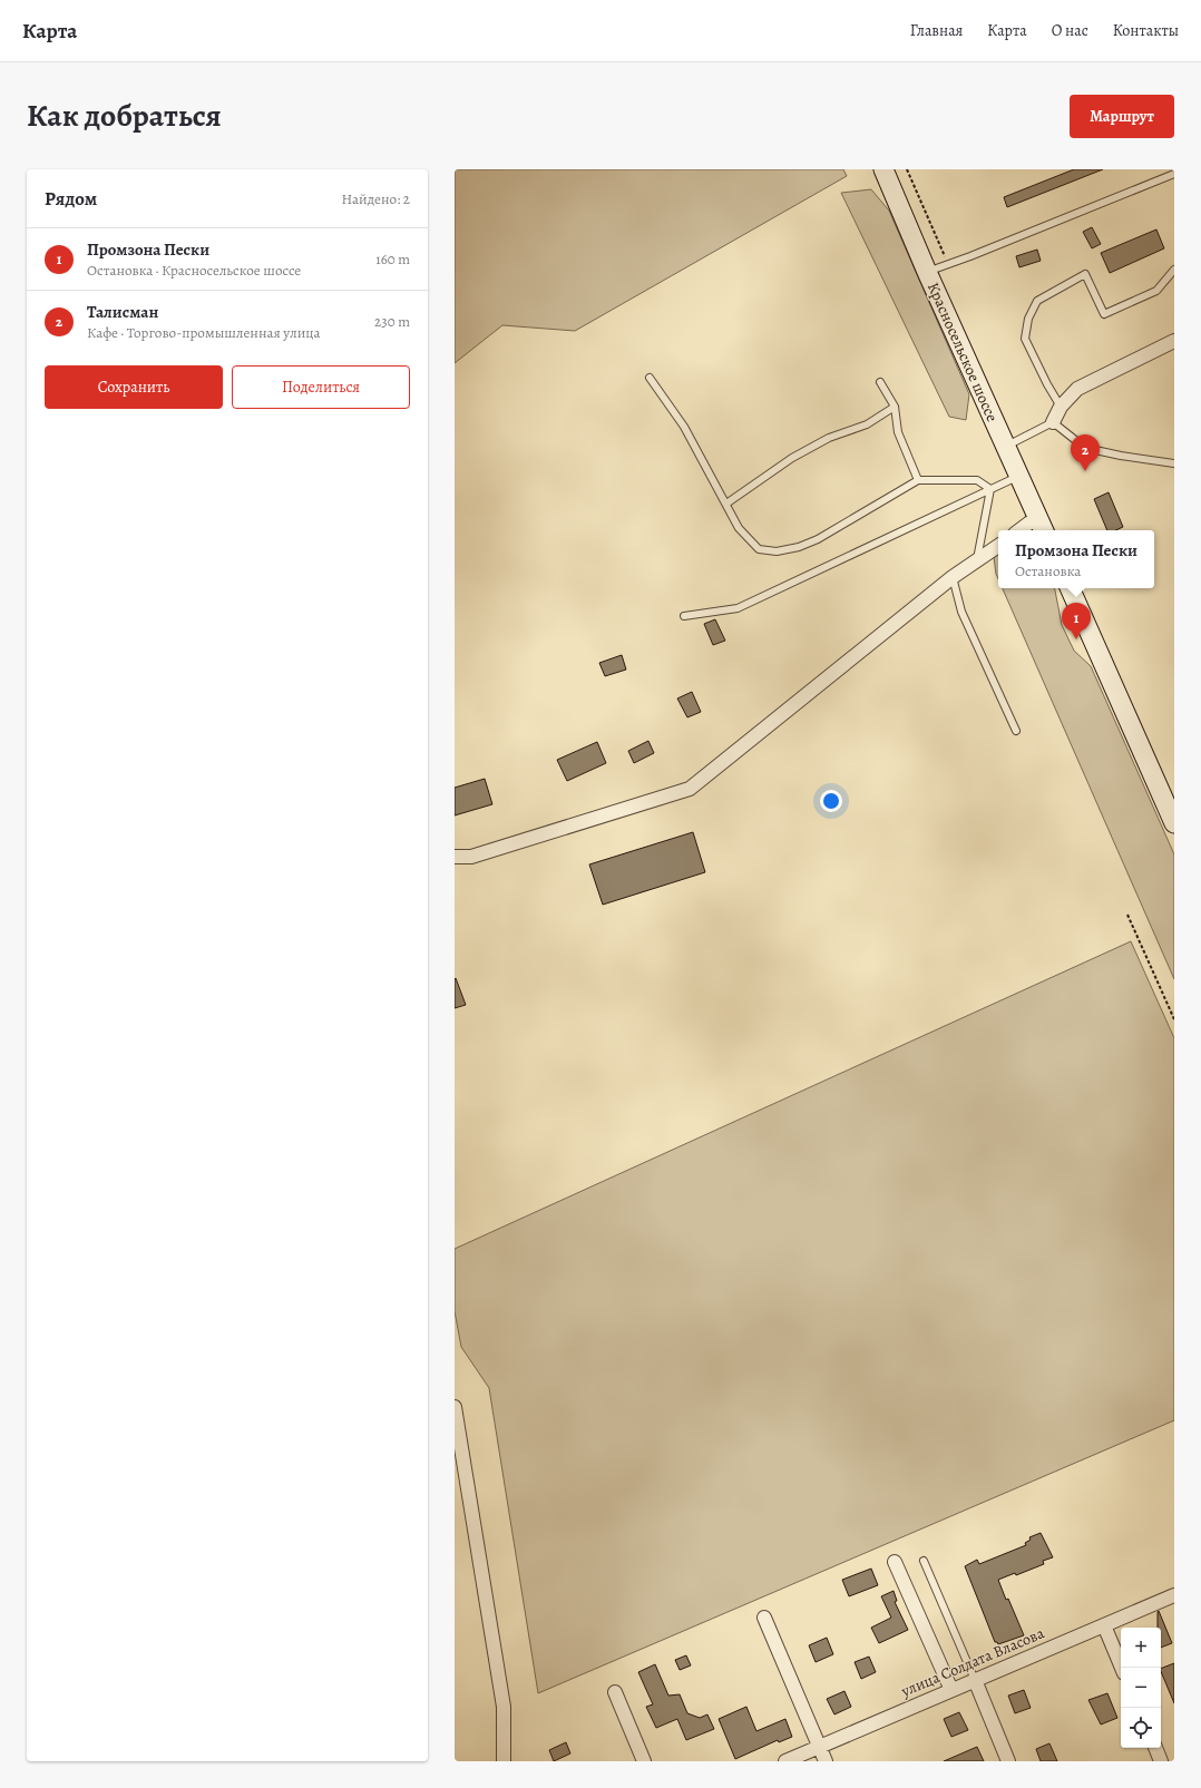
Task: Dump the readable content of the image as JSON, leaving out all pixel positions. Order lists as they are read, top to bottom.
{
  "streets": {
    "main road": ["Красносельское шоссе"],
    "street": ["улица Солдата Власова"]
  },
  "page": {
    "header": "Карта",
    "nav": [
      "Главная",
      "Карта",
      "О нас",
      "Контакты"
    ],
    "title": "Как добраться",
    "buttons": [
      "Маршрут",
      ["Сохранить", "Поделиться"]
    ],
    "heading": ["Рядом", "Найдено: 2"],
    "list": [
      {
        "mark": "1",
        "name": "Промзона Пески",
        "note": "Остановка · Красносельское шоссе",
        "value": "160 m"
      },
      {
        "mark": "2",
        "name": "Талисман",
        "note": "Кафе · Торгово-промышленная улица",
        "value": "230 m"
      }
    ],
    "pins": ["2", "1"],
    "popup": ["Промзона Пески", "Остановка"],
    "map_buttons": ["+", "−"]
  }
}
